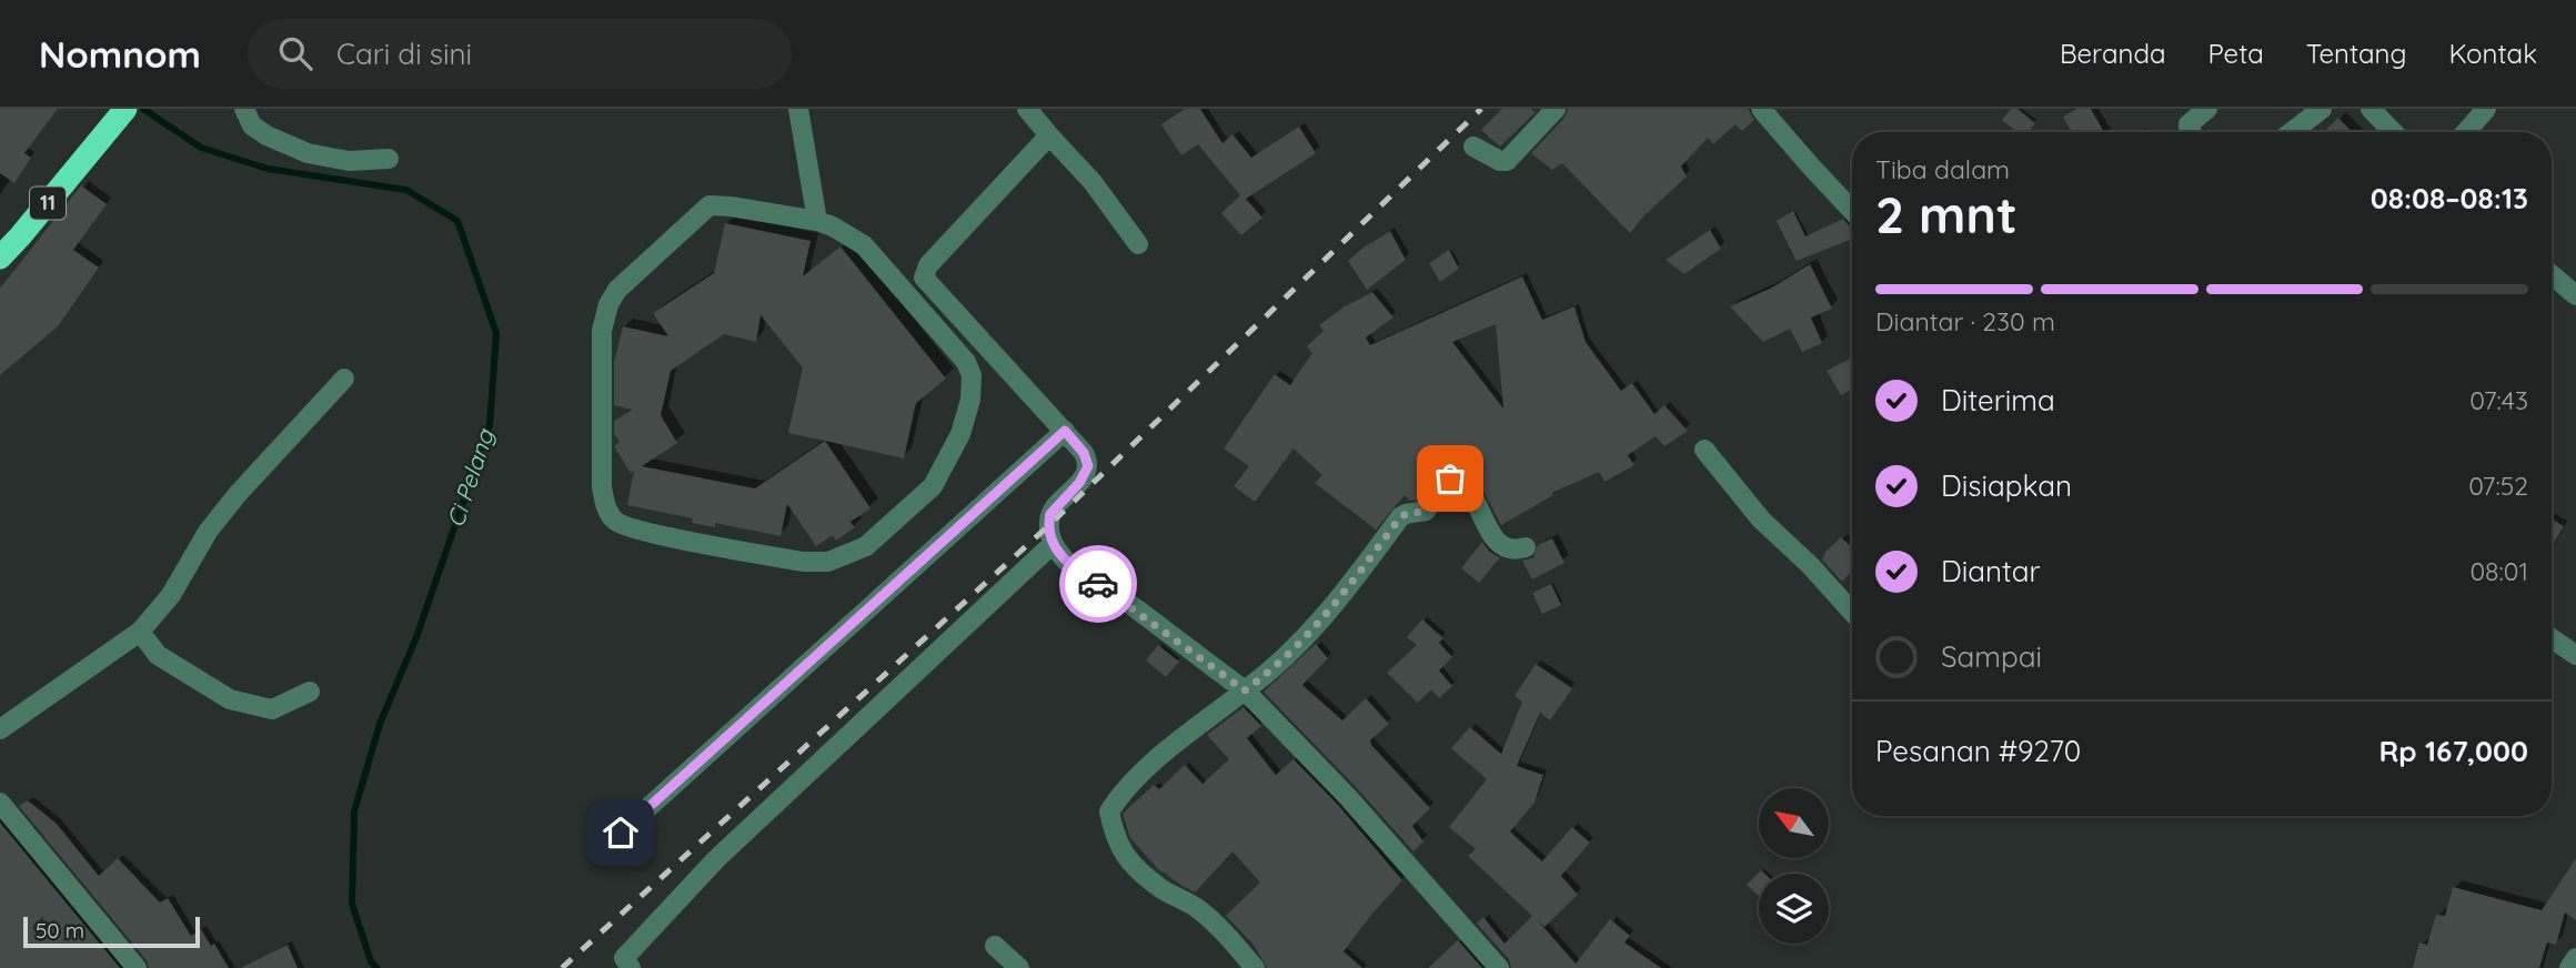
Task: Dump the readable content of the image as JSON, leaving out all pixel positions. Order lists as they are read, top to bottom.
{
  "streets": {
    "highway": ["11"]
  },
  "water": ["Ci Pelang"],
  "scale_bar": "50 m",
  "north": "top left",
  "page": {
    "header": "Nomnom",
    "search": "Cari di sini",
    "nav": [
      "Beranda",
      "Peta",
      "Tentang",
      "Kontak"
    ],
    "heading": ["2 mnt", "Tiba dalam", "08:08–08:13"],
    "panel": ["Pesanan #9270", "Rp 167,000"],
    "bar": "Diantar · 230 m",
    "list": [
      ["Diterima", "07:43"],
      ["Disiapkan", "07:52"],
      ["Diantar", "08:01"],
      "Sampai"
    ],
    "scale": "50 m"
  }
}
